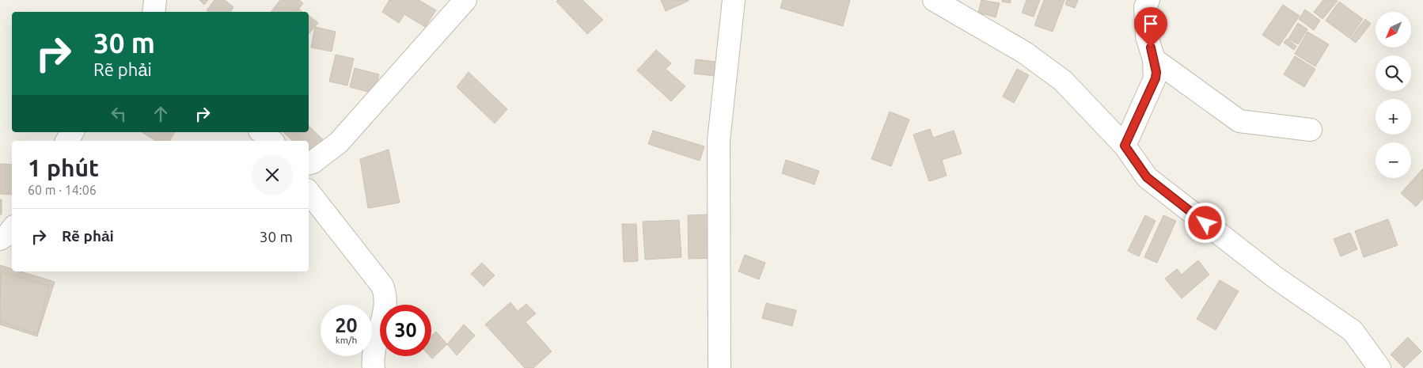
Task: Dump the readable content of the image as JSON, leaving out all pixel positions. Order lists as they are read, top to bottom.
{
  "north": "bottom left",
  "page": {
    "map_buttons": ["+", "−"],
    "turn": ["30 m", "Rẽ phải"],
    "heading": ["1 phút", "60 m · 14:06"],
    "list": [
      {
        "name": "Rẽ phải",
        "value": "30 m"
      }
    ],
    "speed": "20 km/h",
    "limit": "30"
  }
}
